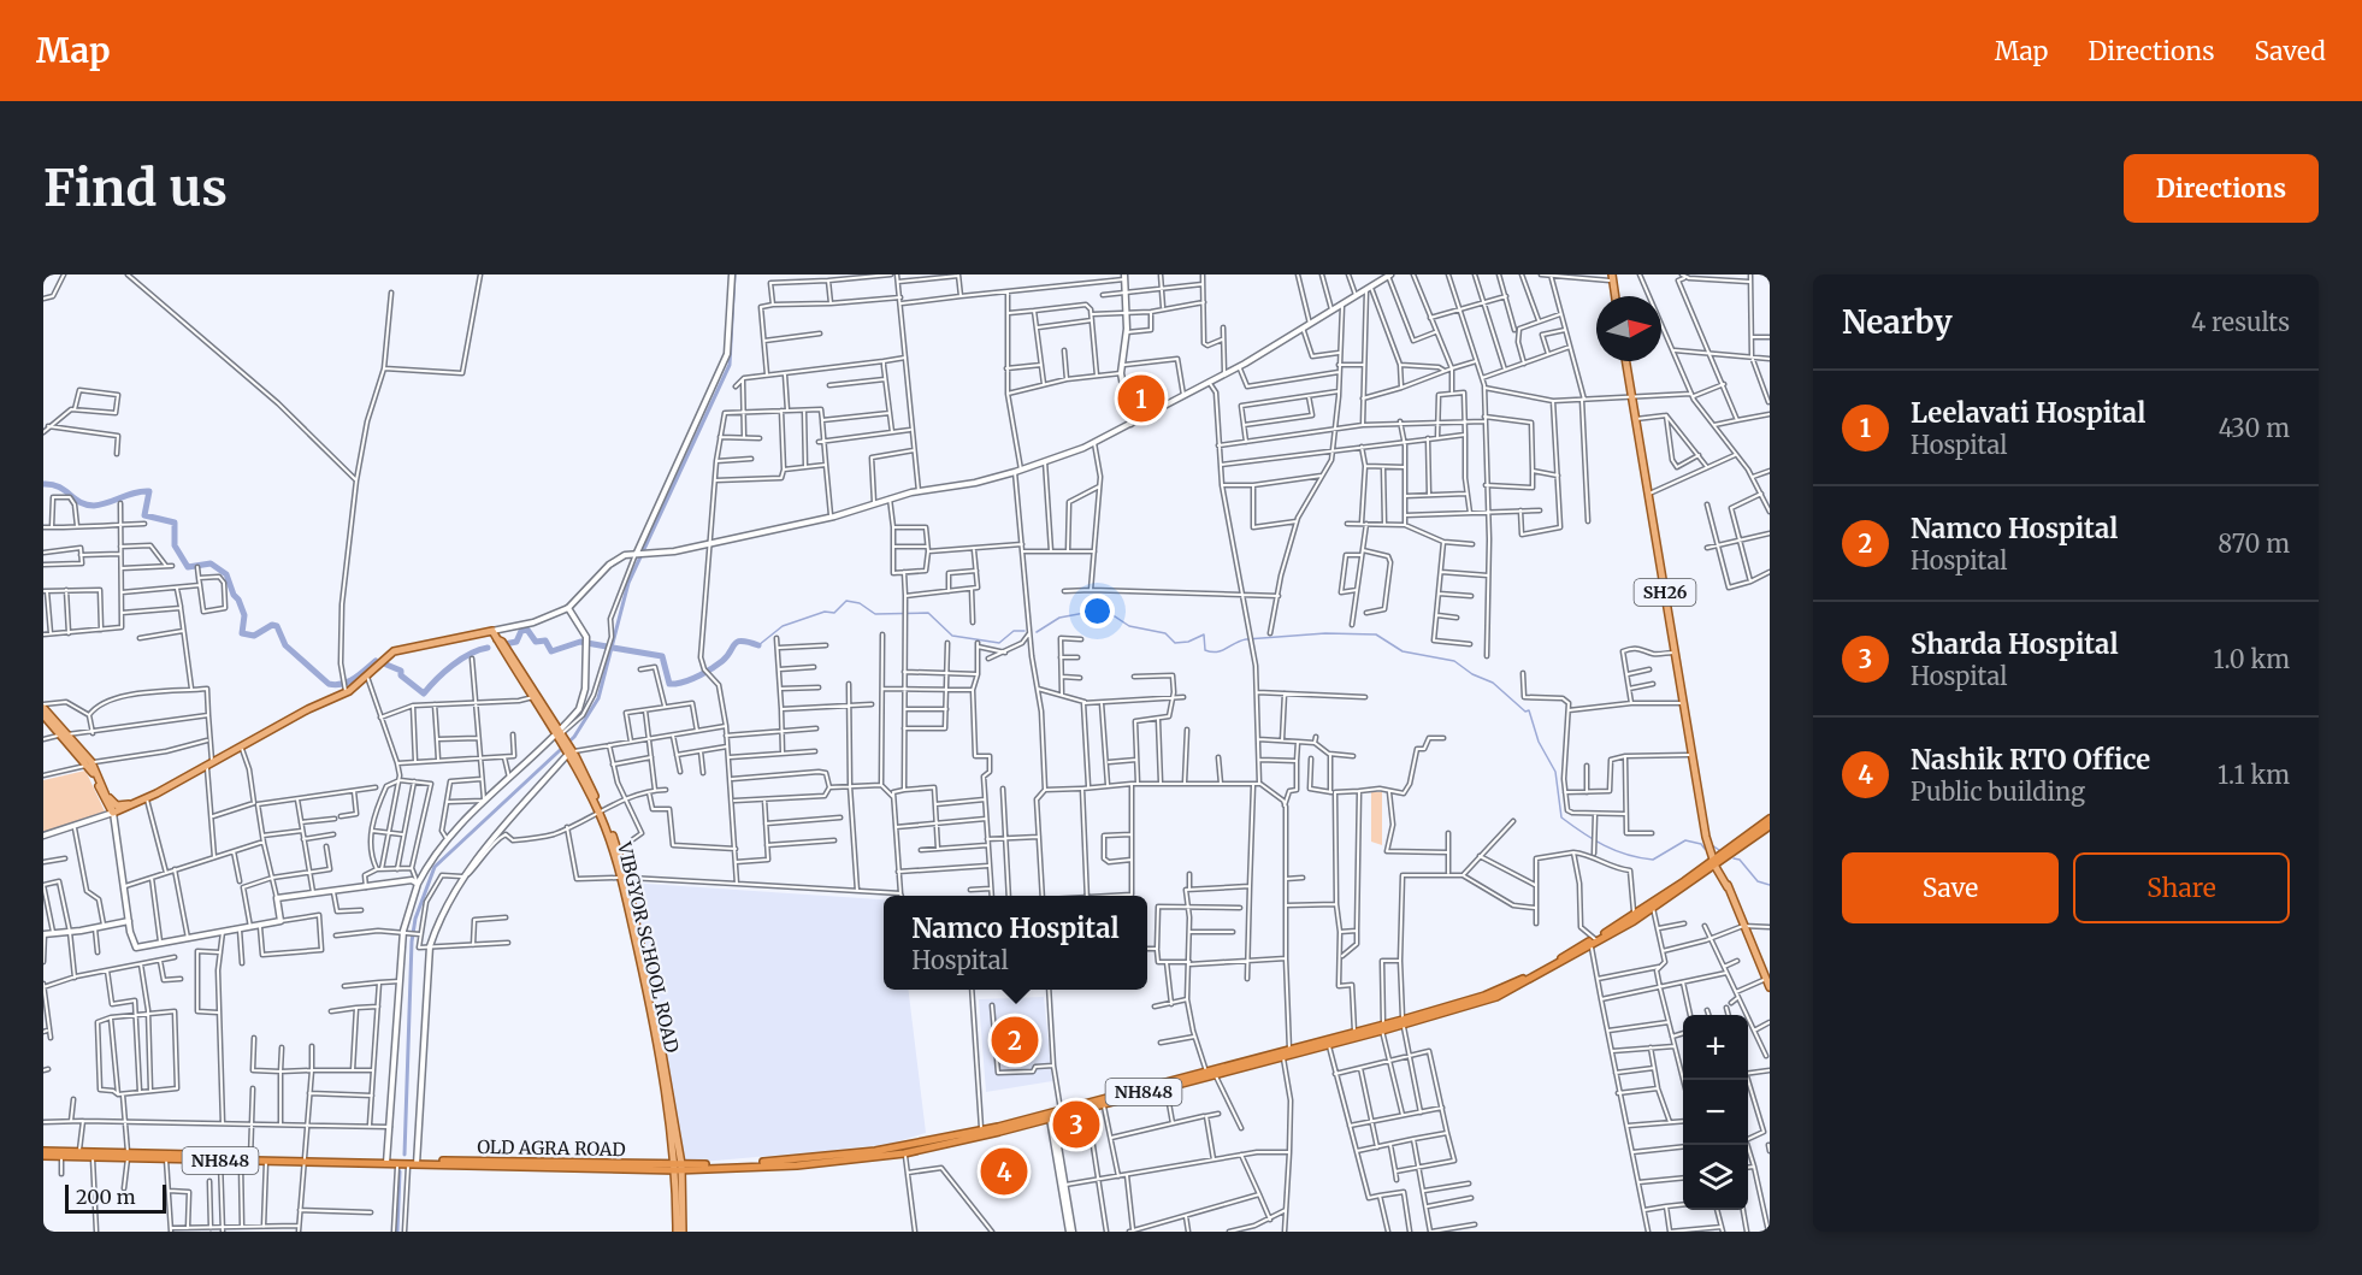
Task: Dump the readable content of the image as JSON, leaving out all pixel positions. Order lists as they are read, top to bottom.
{
  "streets": {
    "highway": ["NH848"],
    "main road": ["SH26", "VIBGYOR SCHOOL ROAD"]
  },
  "crossings": [
    ["SH26", "NH848"],
    ["VIBGYOR SCHOOL ROAD", "NH848"]
  ],
  "scale_bar": "200 m",
  "north": "right",
  "page": {
    "header": "Map",
    "nav": ["Map", "Directions", "Saved"],
    "buttons": [
      "Directions",
      ["Save", "Share"]
    ],
    "title": "Find us",
    "heading": ["Nearby", "4 results"],
    "list": [
      {
        "mark": "1",
        "name": "Leelavati Hospital",
        "note": "Hospital",
        "value": "430 m"
      },
      {
        "mark": "2",
        "name": "Namco Hospital",
        "note": "Hospital",
        "value": "870 m"
      },
      {
        "mark": "3",
        "name": "Sharda Hospital",
        "note": "Hospital",
        "value": "1.0 km"
      },
      {
        "mark": "4",
        "name": "Nashik RTO Office",
        "note": "Public building",
        "value": "1.1 km"
      }
    ],
    "pins": [
      "1",
      "2",
      "3",
      "4"
    ],
    "popup": ["Namco Hospital", "Hospital"],
    "map_buttons": ["+", "−"],
    "scale": "200 m"
  }
}
